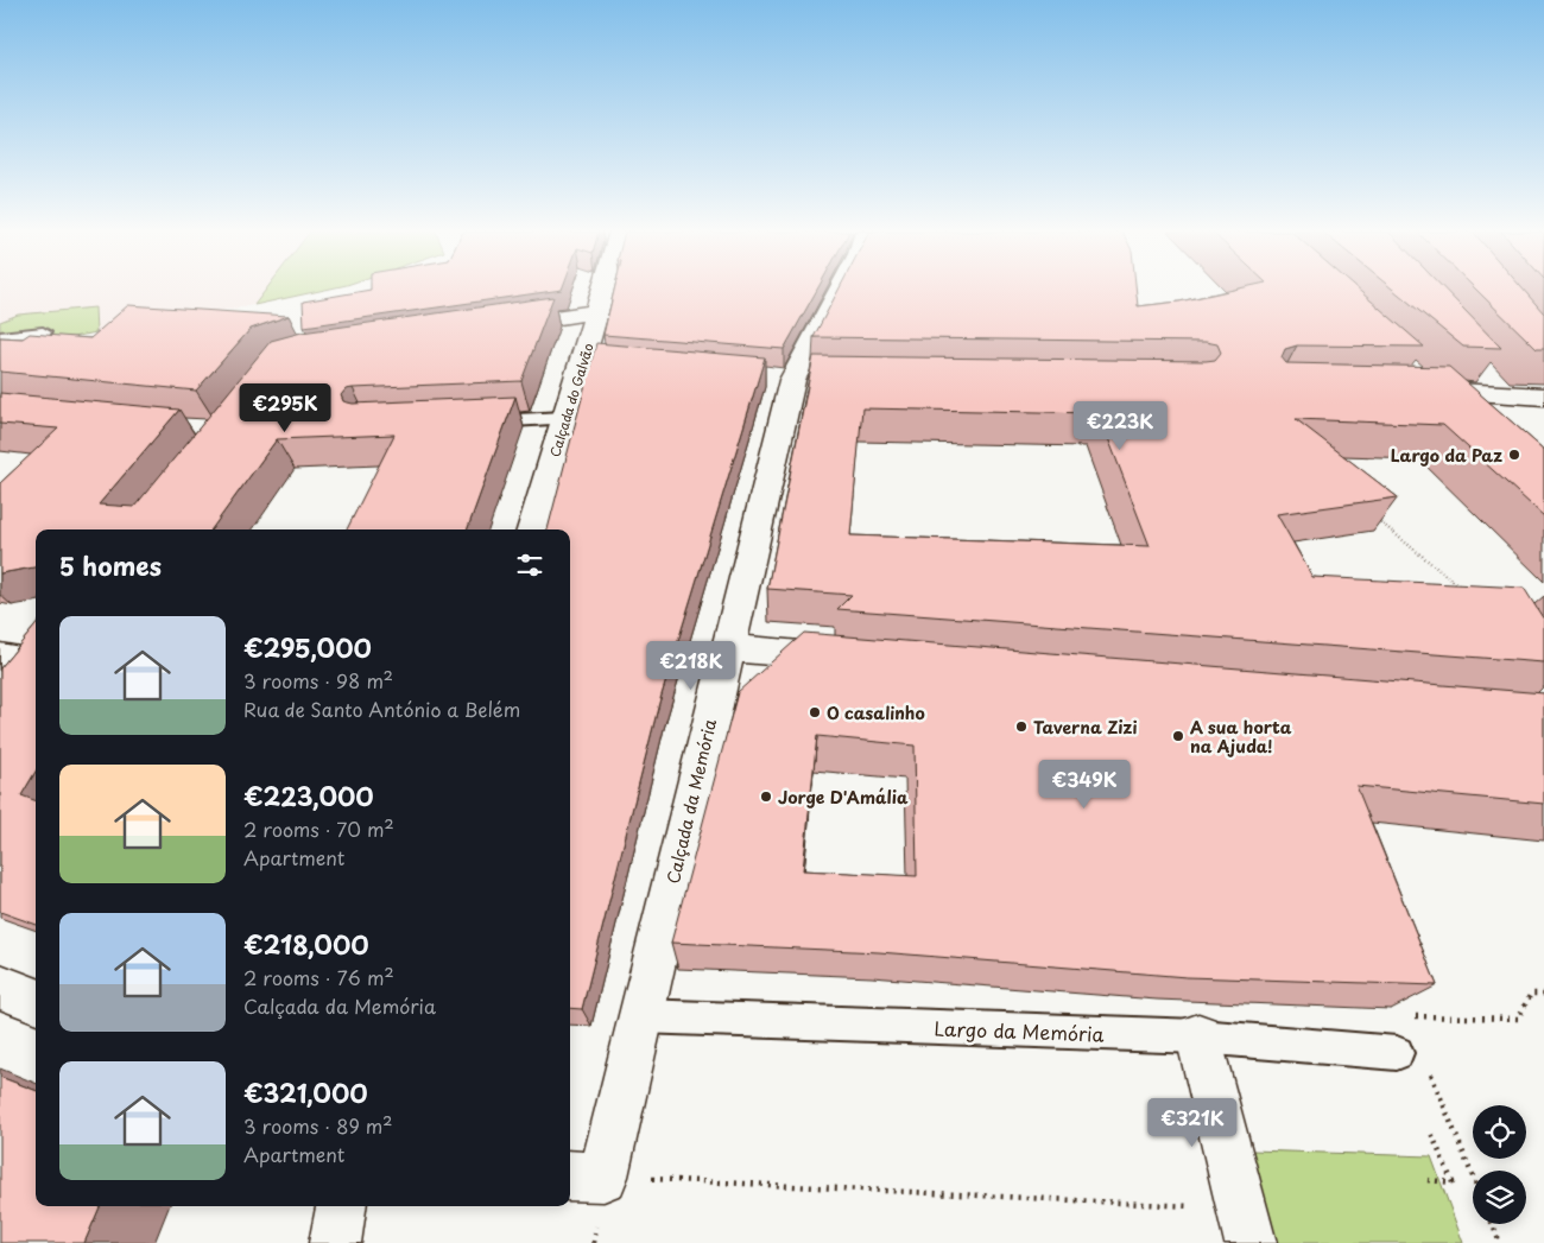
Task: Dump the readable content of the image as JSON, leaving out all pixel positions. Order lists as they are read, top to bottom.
{
  "streets": {
    "street": ["Calçada do Galvão", "Calçada da Memória"],
    "lane": ["Largo da Memória"]
  },
  "crossings": [
    ["Calçada da Memória", "Largo da Memória"]
  ],
  "places": [
    "Largo da Paz",
    "O casalinho",
    "Taverna Zizi",
    "A sua horta na Ajuda!",
    "Jorge D'Amália"
  ],
  "page": {
    "price": [
      "€295K",
      "€223K",
      "€218K",
      "€349K",
      "€321K"
    ],
    "heading": "5 homes",
    "list": [
      {
        "name": "€295,000",
        "note": "3 rooms · 98 m² · Rua de Santo António a Belém"
      },
      {
        "name": "€223,000",
        "note": "2 rooms · 70 m² · Apartment"
      },
      {
        "name": "€218,000",
        "note": "2 rooms · 76 m² · Calçada da Memória"
      },
      {
        "name": "€321,000",
        "note": "3 rooms · 89 m² · Apartment"
      }
    ]
  }
}
